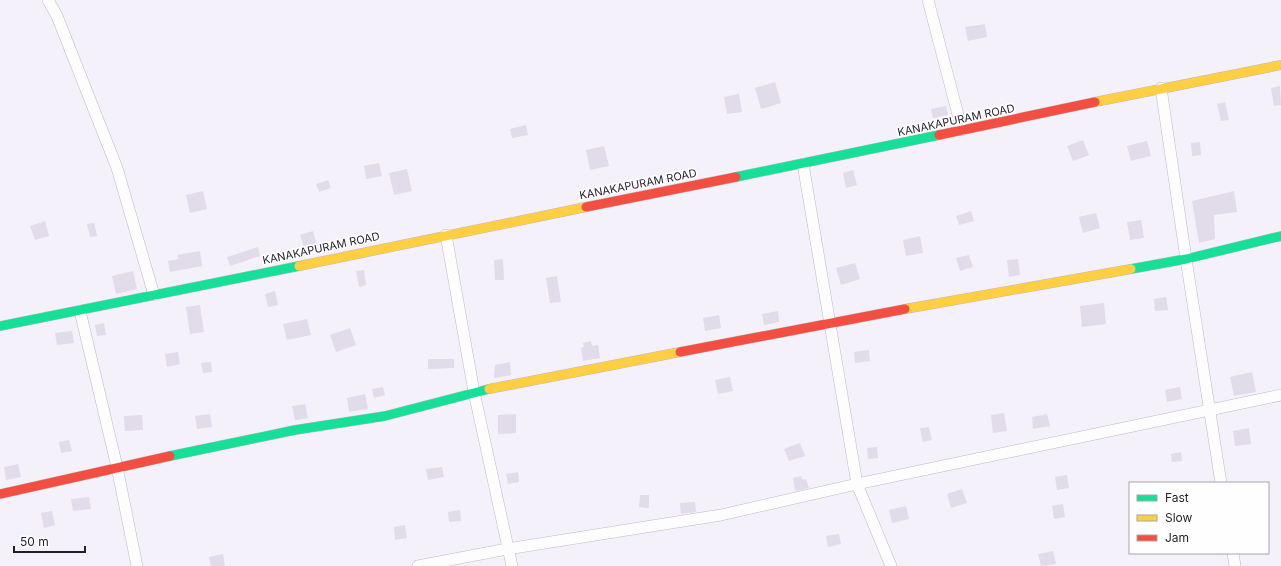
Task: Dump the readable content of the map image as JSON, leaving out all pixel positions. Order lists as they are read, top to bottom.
{
  "streets": {
    "street": ["KANAKAPURAM ROAD"]
  },
  "legend": ["Fast", "Slow", "Jam"],
  "scale_bar": "50 m"
}
